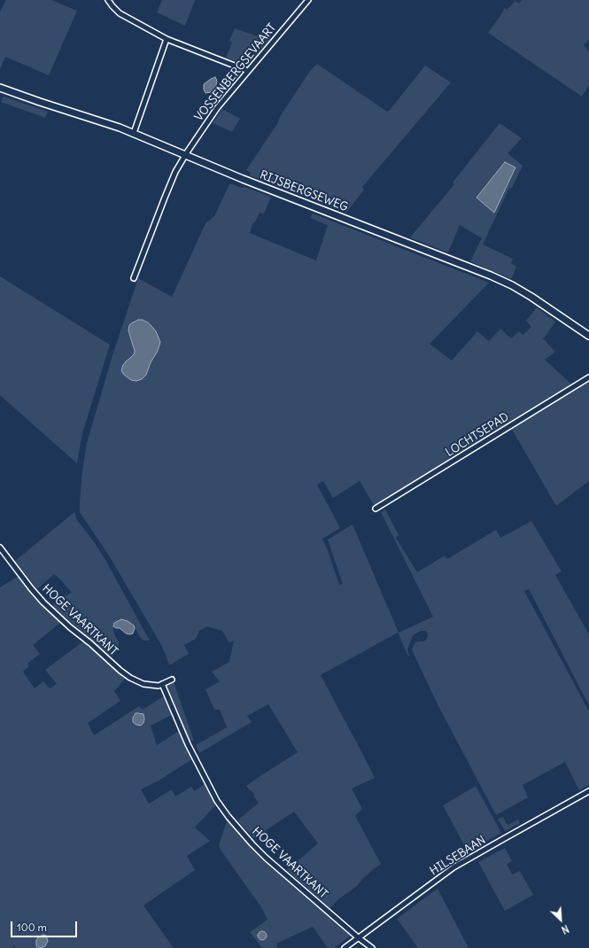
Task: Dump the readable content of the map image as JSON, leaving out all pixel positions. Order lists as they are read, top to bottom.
{
  "streets": {
    "main road": ["RIJSBERGSEWEG"],
    "street": [
      "VOSSENBERGSEVAART",
      "LOCHTSEPAD",
      "HOGE VAARTKANT",
      "HILSEBAAN"
    ]
  },
  "crossings": [
    ["VOSSENBERGSEVAART", "RIJSBERGSEWEG"],
    ["HOGE VAARTKANT", "HILSEBAAN"]
  ],
  "scale_bar": "100 m",
  "north": "bottom right"
}
